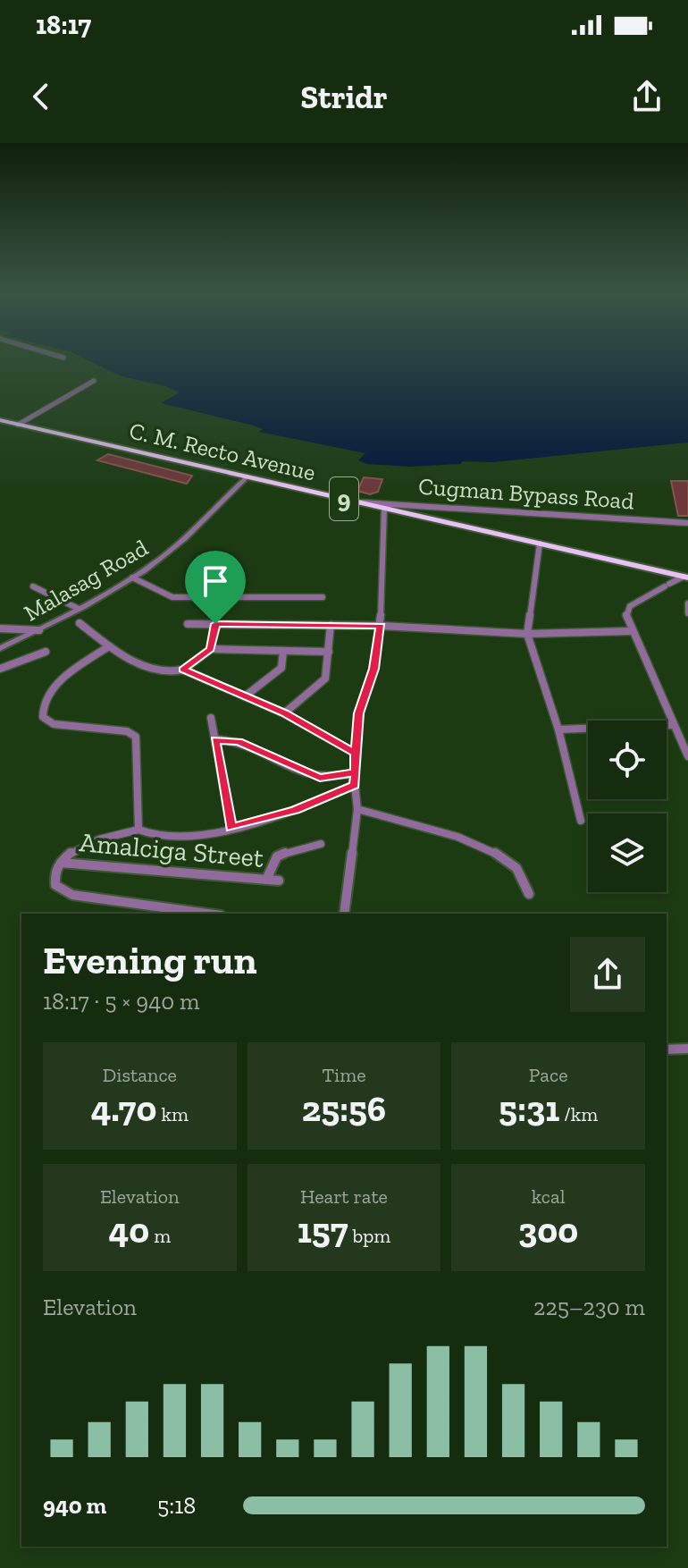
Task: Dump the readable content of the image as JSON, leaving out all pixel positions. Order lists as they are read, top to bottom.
{
  "streets": {
    "highway": ["C. M. Recto Avenue", "9"],
    "street": ["Cugman Bypass Road", "Malasag Road", "Amalciga Street"]
  },
  "crossings": [
    ["C. M. Recto Avenue", "Cugman Bypass Road"],
    ["C. M. Recto Avenue", "Malasag Road"]
  ],
  "page": {
    "status": "18:17",
    "header": "Stridr",
    "heading": ["Evening run", "18:17 · 5 × 940 m"],
    "stats": [
      ["Distance", "4.70 km"],
      ["Time", "25:56"],
      ["Pace", "5:31 /km"],
      ["Elevation", "40 m"],
      ["Heart rate", "157 bpm"],
      ["kcal", "300"]
    ],
    "chart": ["Elevation", "225–230 m"],
    "list": [
      {
        "name": "940 m",
        "note": "5:18"
      }
    ]
  }
}
